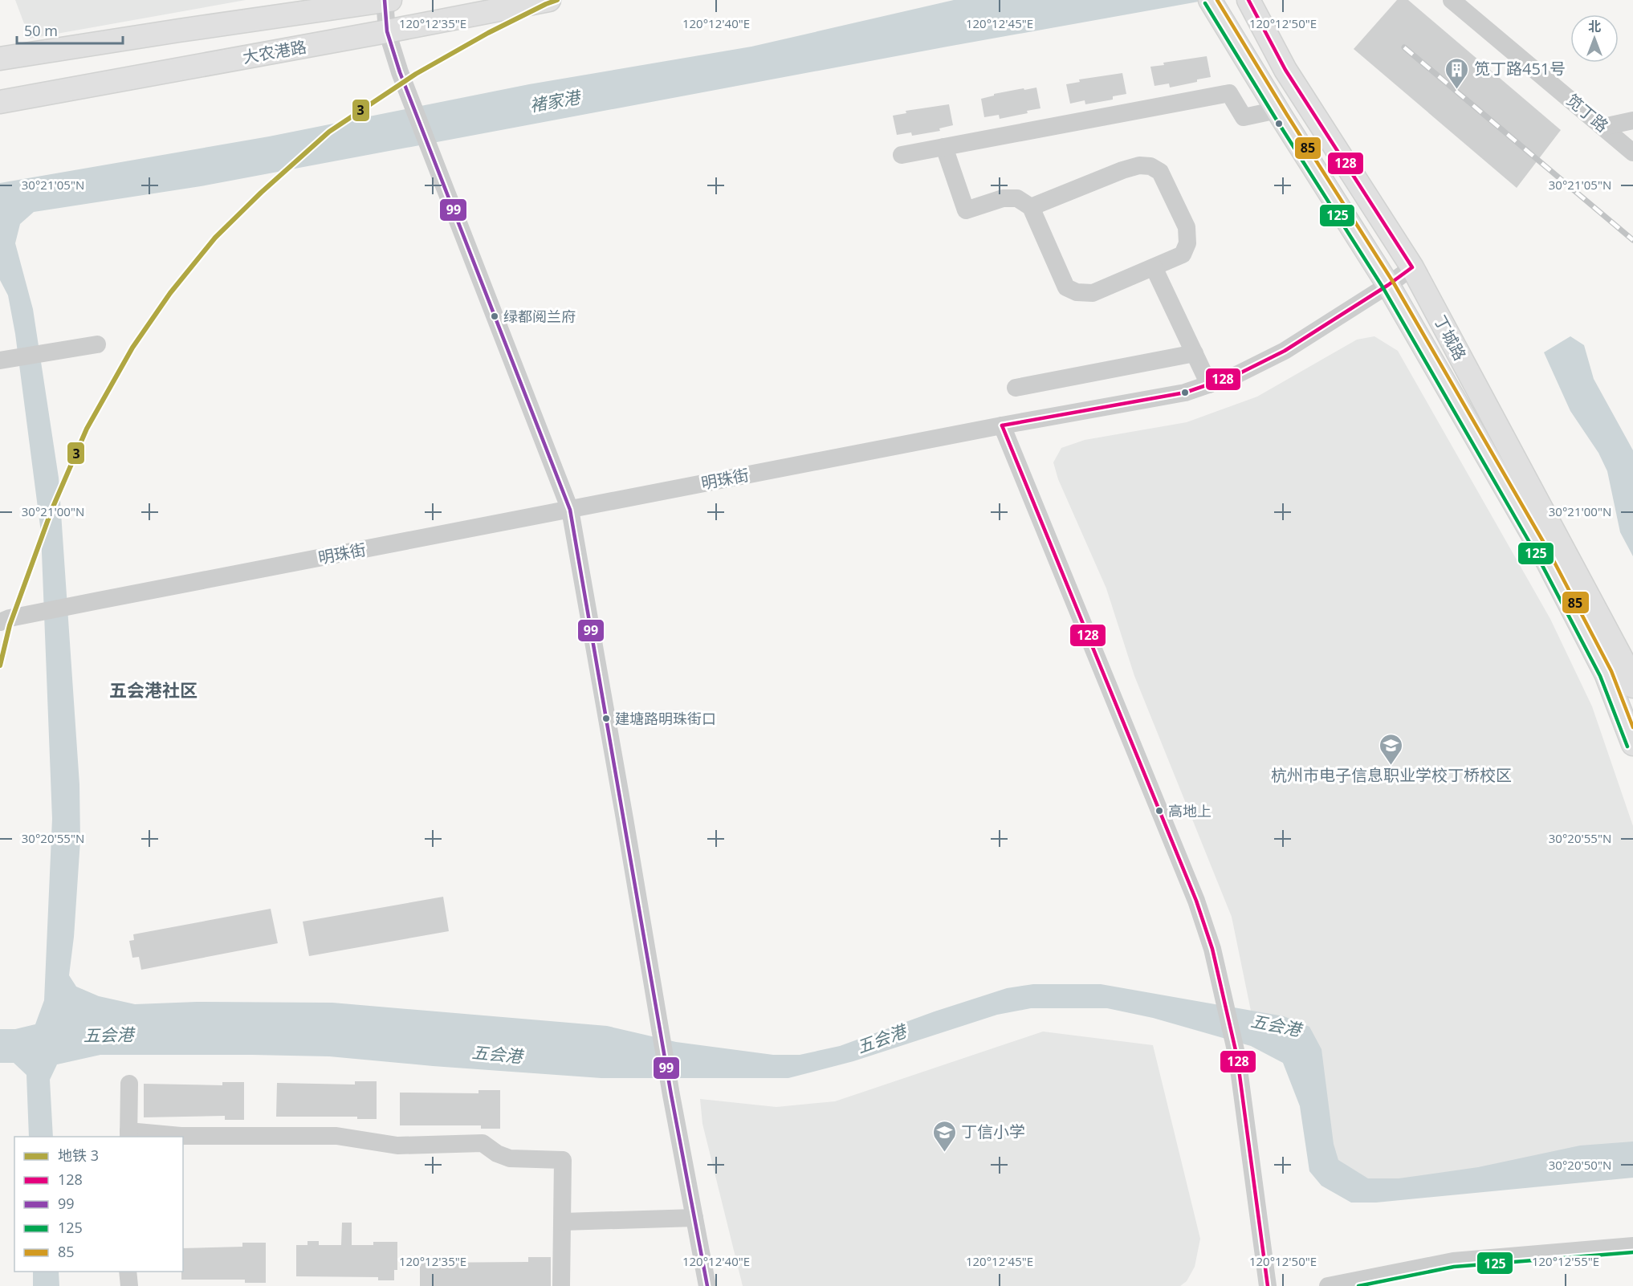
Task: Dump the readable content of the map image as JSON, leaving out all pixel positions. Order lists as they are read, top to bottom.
{
  "streets": {
    "main road": ["大农港路", "丁城路"],
    "street": ["笕丁路", "明珠街"]
  },
  "crossings": [
    ["丁城路", "明珠街"]
  ],
  "districts": ["五会港社区"],
  "water": ["褚家港", "五会港"],
  "places": {
    "building": ["笕丁路451号"],
    "other": ["绿都阅兰府", "建塘路明珠街口", "高地上"],
    "school or university": ["杭州市电子信息职业学校丁桥校区", "丁信小学"]
  },
  "lines": [
    "metro line 3",
    "transit line 128",
    "transit line 99",
    "transit line 85",
    "transit line 125"
  ],
  "legend": [
    "地铁 3",
    "128",
    "99",
    "125",
    "85"
  ],
  "scale_bar": "50 m",
  "north": "top",
  "coordinates": [
    "120°12'35\"E",
    "120°12'40\"E",
    "120°12'45\"E",
    "120°12'50\"E",
    "30°21'05\"N",
    "30°21'00\"N",
    "30°20'55\"N",
    "30°20'50\"N",
    "120°12'55\"E"
  ]
}
